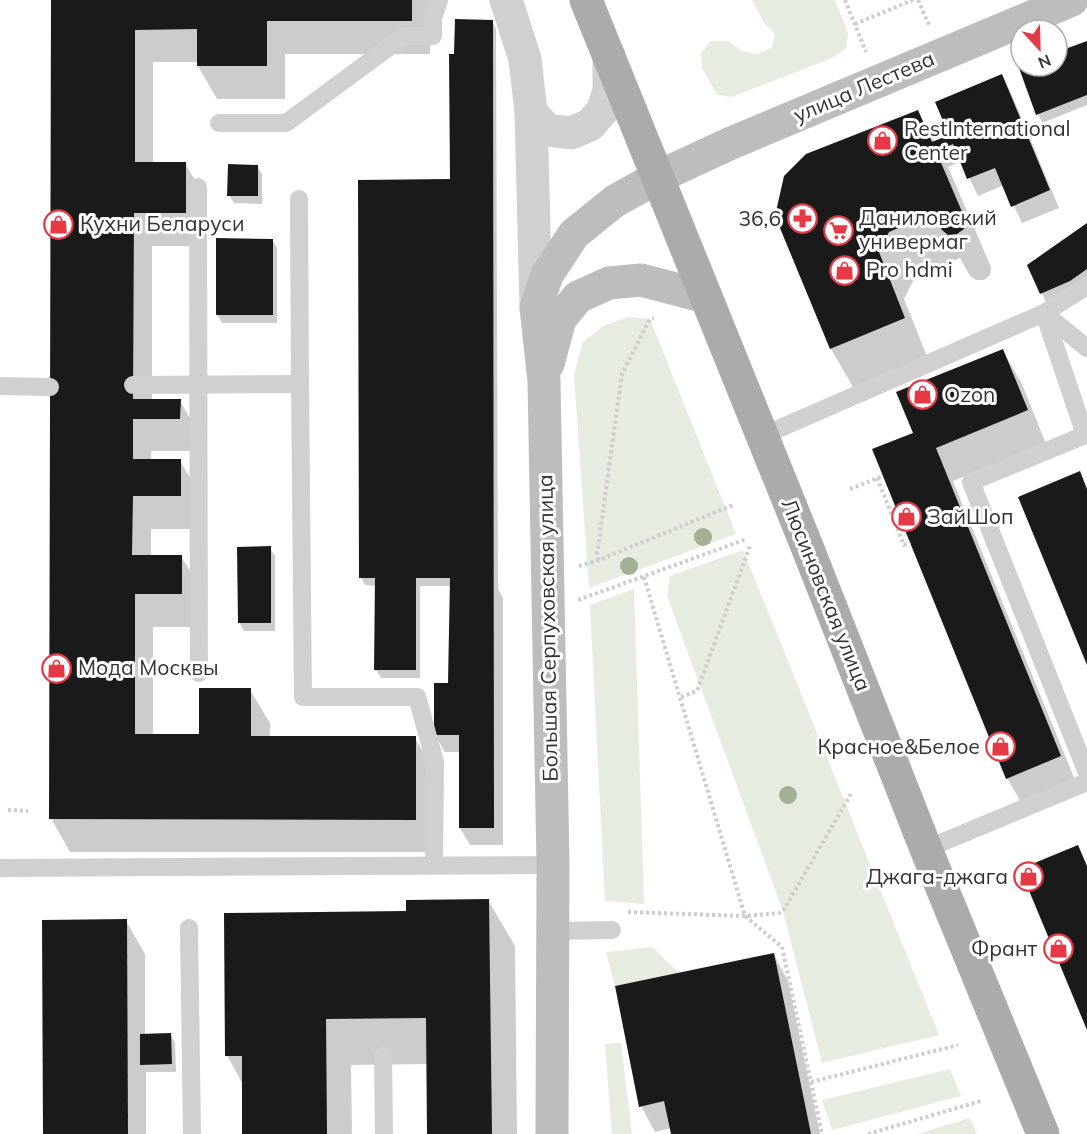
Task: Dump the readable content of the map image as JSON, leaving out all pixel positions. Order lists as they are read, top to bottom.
{
  "streets": {
    "main road": ["Люсиновская улица"],
    "street": ["улица Лестева", "Большая Серпуховская улица"]
  },
  "crossings": [
    ["улица Лестева", "Люсиновская улица"],
    ["улица Лестева", "Большая Серпуховская улица"],
    ["Люсиновская улица", "Большая Серпуховская улица"]
  ],
  "places": {
    "shop": [
      "RestInternational Center",
      "Кухни Беларуси",
      "Pro hdmi",
      "Ozon",
      "ЗайШоп",
      "Мода Москвы",
      "Красное&Белое",
      "Джага-джага",
      "Франт"
    ],
    "pharmacy": ["36,6"],
    "supermarket": ["Даниловский универмаг"]
  },
  "north": "bottom"
}
